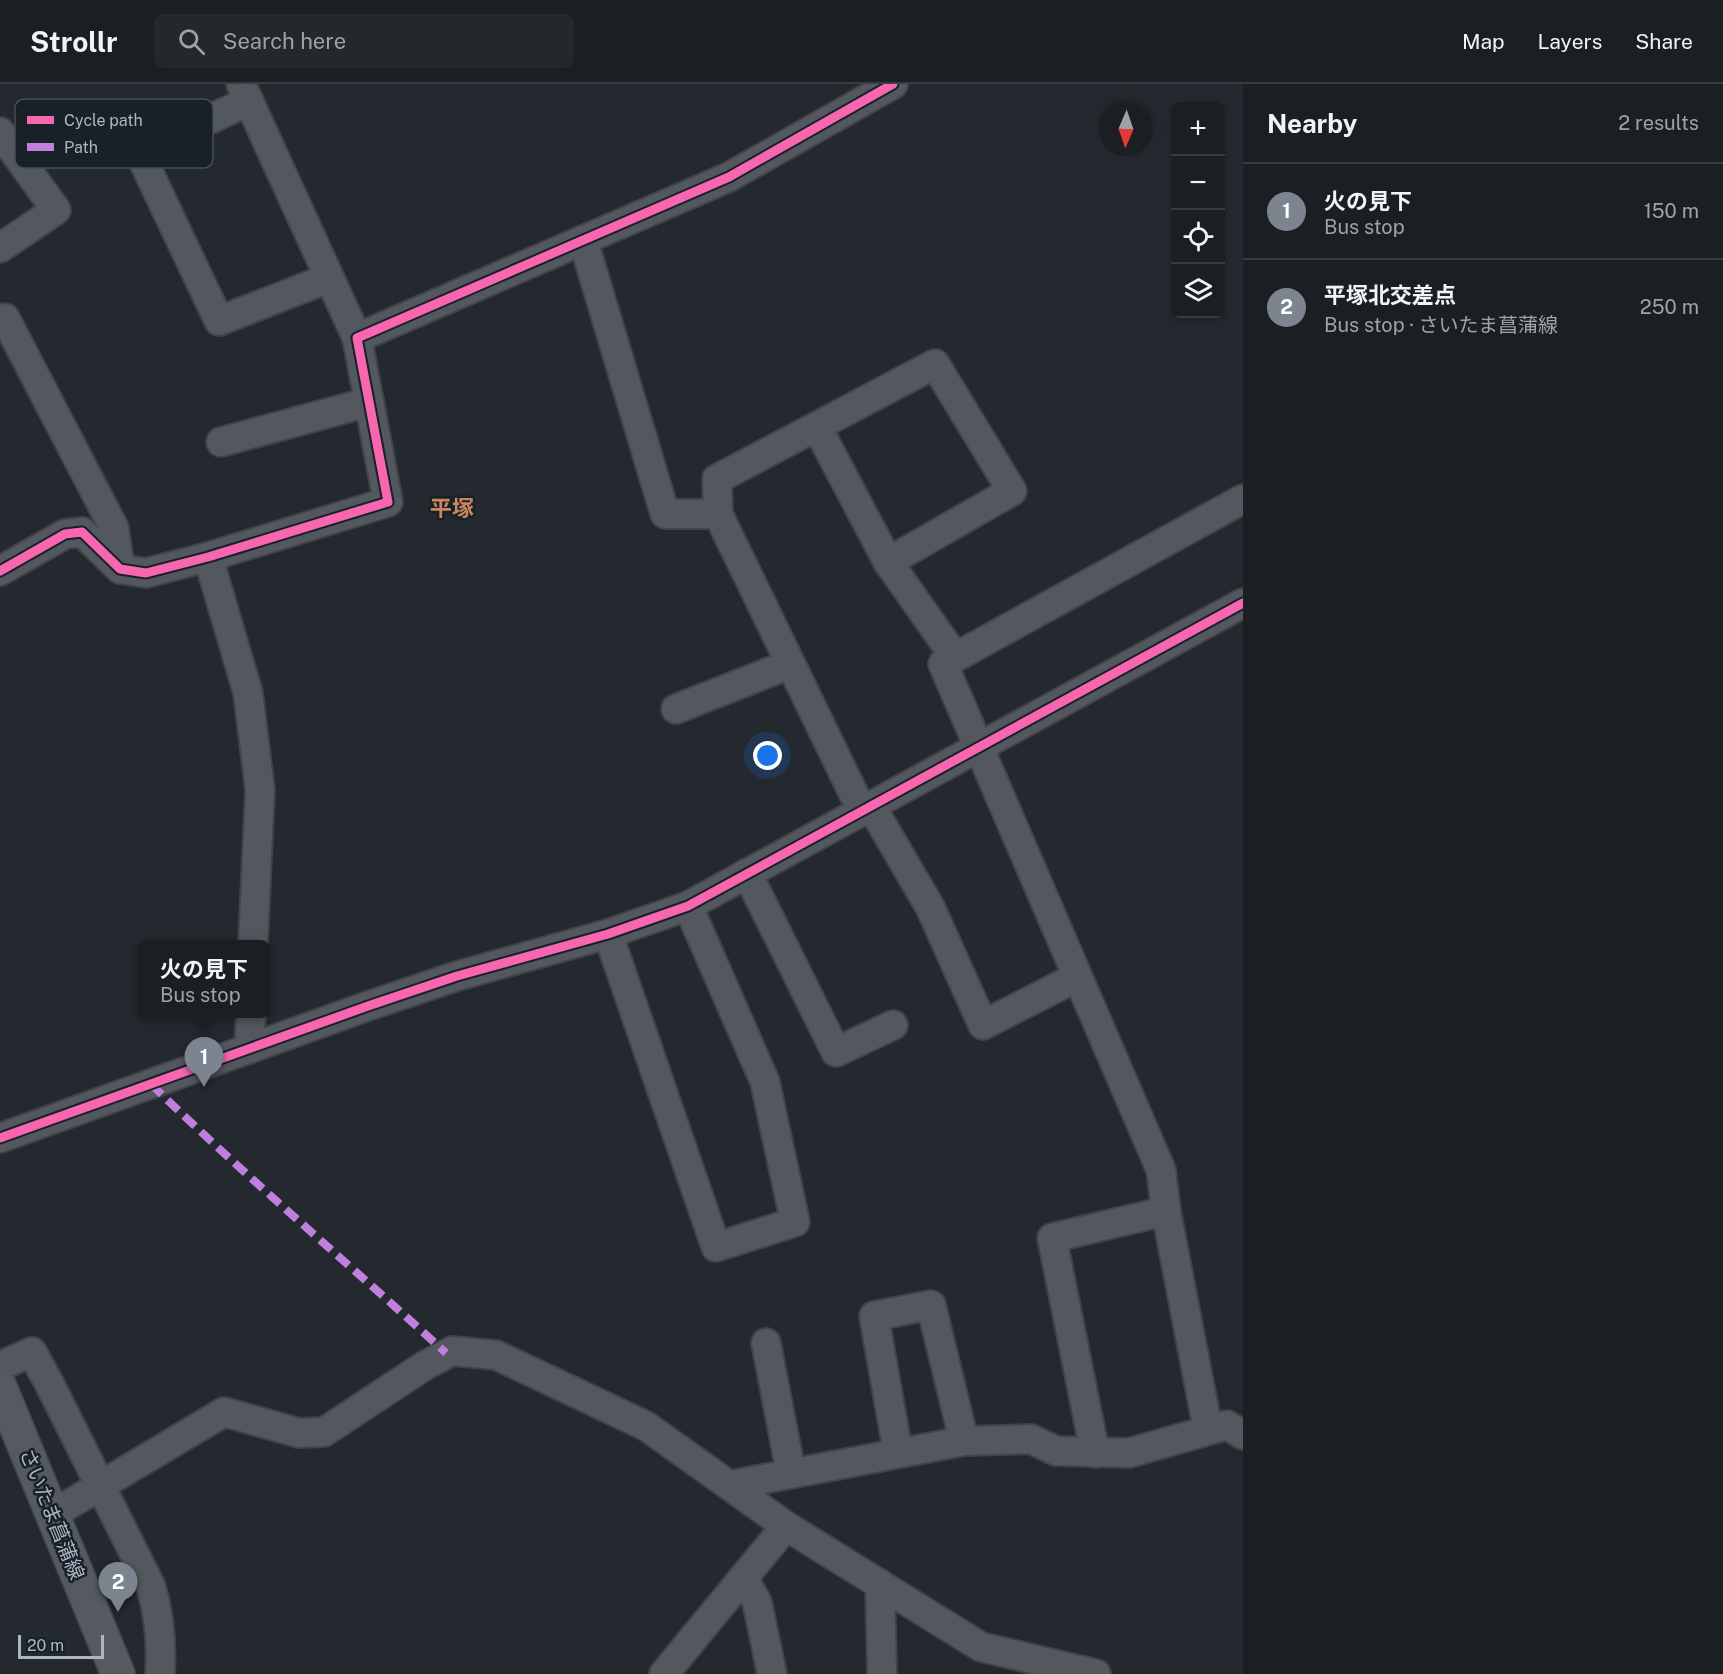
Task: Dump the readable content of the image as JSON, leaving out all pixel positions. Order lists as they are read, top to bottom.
{
  "streets": {
    "main road": ["さいたま菖蒲線"]
  },
  "districts": ["平塚"],
  "legend": ["Cycle path", "Path"],
  "scale_bar": "20 m",
  "north": "bottom",
  "page": {
    "header": "Strollr",
    "search": "Search here",
    "nav": ["Map", "Layers", "Share"],
    "heading": ["Nearby", "2 results"],
    "map_buttons": ["+", "−"],
    "list": [
      {
        "mark": "1",
        "name": "火の見下",
        "note": "Bus stop",
        "value": "150 m"
      },
      {
        "mark": "2",
        "name": "平塚北交差点",
        "note": "Bus stop · さいたま菖蒲線",
        "value": "250 m"
      }
    ],
    "popup": ["火の見下", "Bus stop"],
    "pins": ["1", "2"],
    "scale": "20 m"
  }
}
